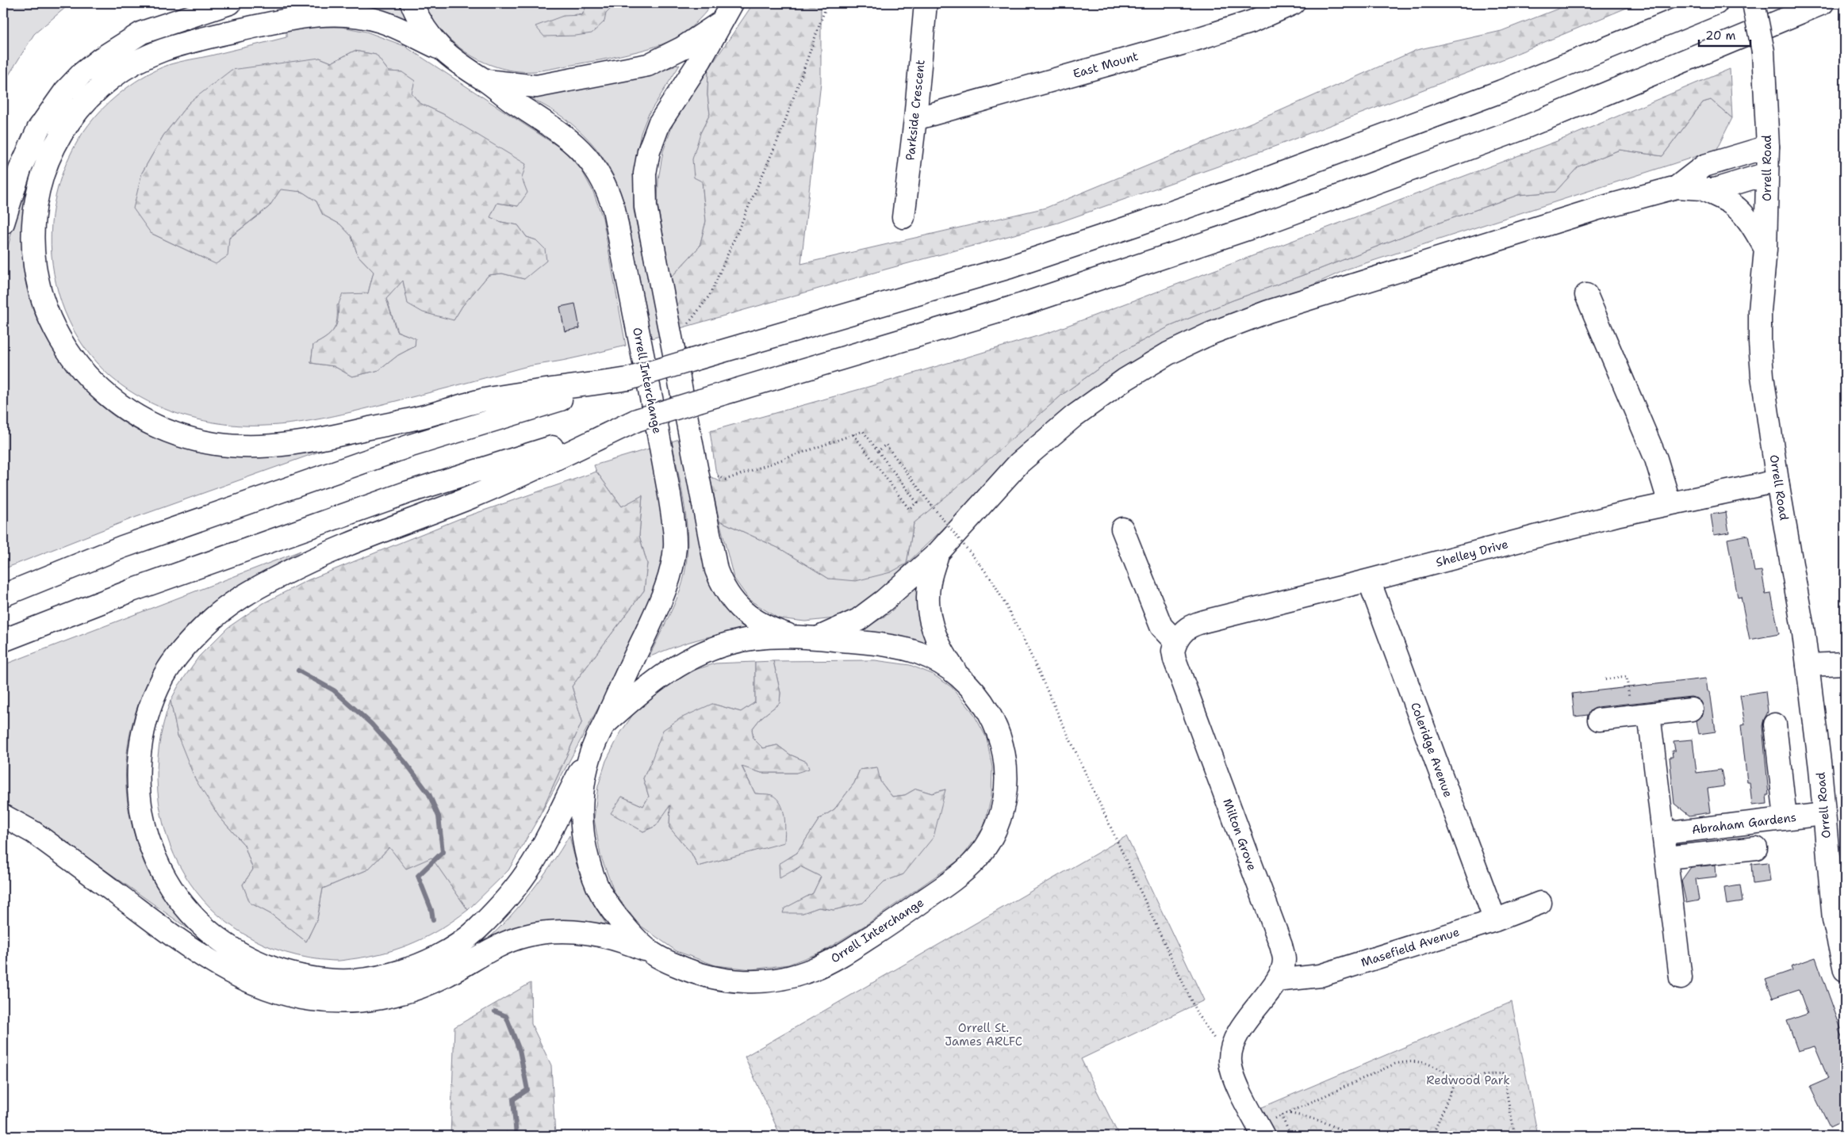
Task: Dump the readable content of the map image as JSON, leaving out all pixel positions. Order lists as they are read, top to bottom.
{
  "streets": {
    "main road": [
      "East Mount",
      "Parkside Crescent",
      "Orrell Road",
      "Orrell Interchange",
      "Shelley Drive",
      "Coleridge Avenue",
      "Abraham Gardens",
      "Milton Grove",
      "Masefield Avenue"
    ]
  },
  "crossings": [
    ["East Mount", "Parkside Crescent"],
    ["Orrell Road", "Shelley Drive"],
    ["Orrell Road", "Abraham Gardens"],
    ["Shelley Drive", "Coleridge Avenue"],
    ["Shelley Drive", "Milton Grove"],
    ["Coleridge Avenue", "Masefield Avenue"],
    ["Milton Grove", "Masefield Avenue"]
  ],
  "parks": ["Orrell St. James ARLFC", "Redwood Park"],
  "scale_bar": "20 m"
}
